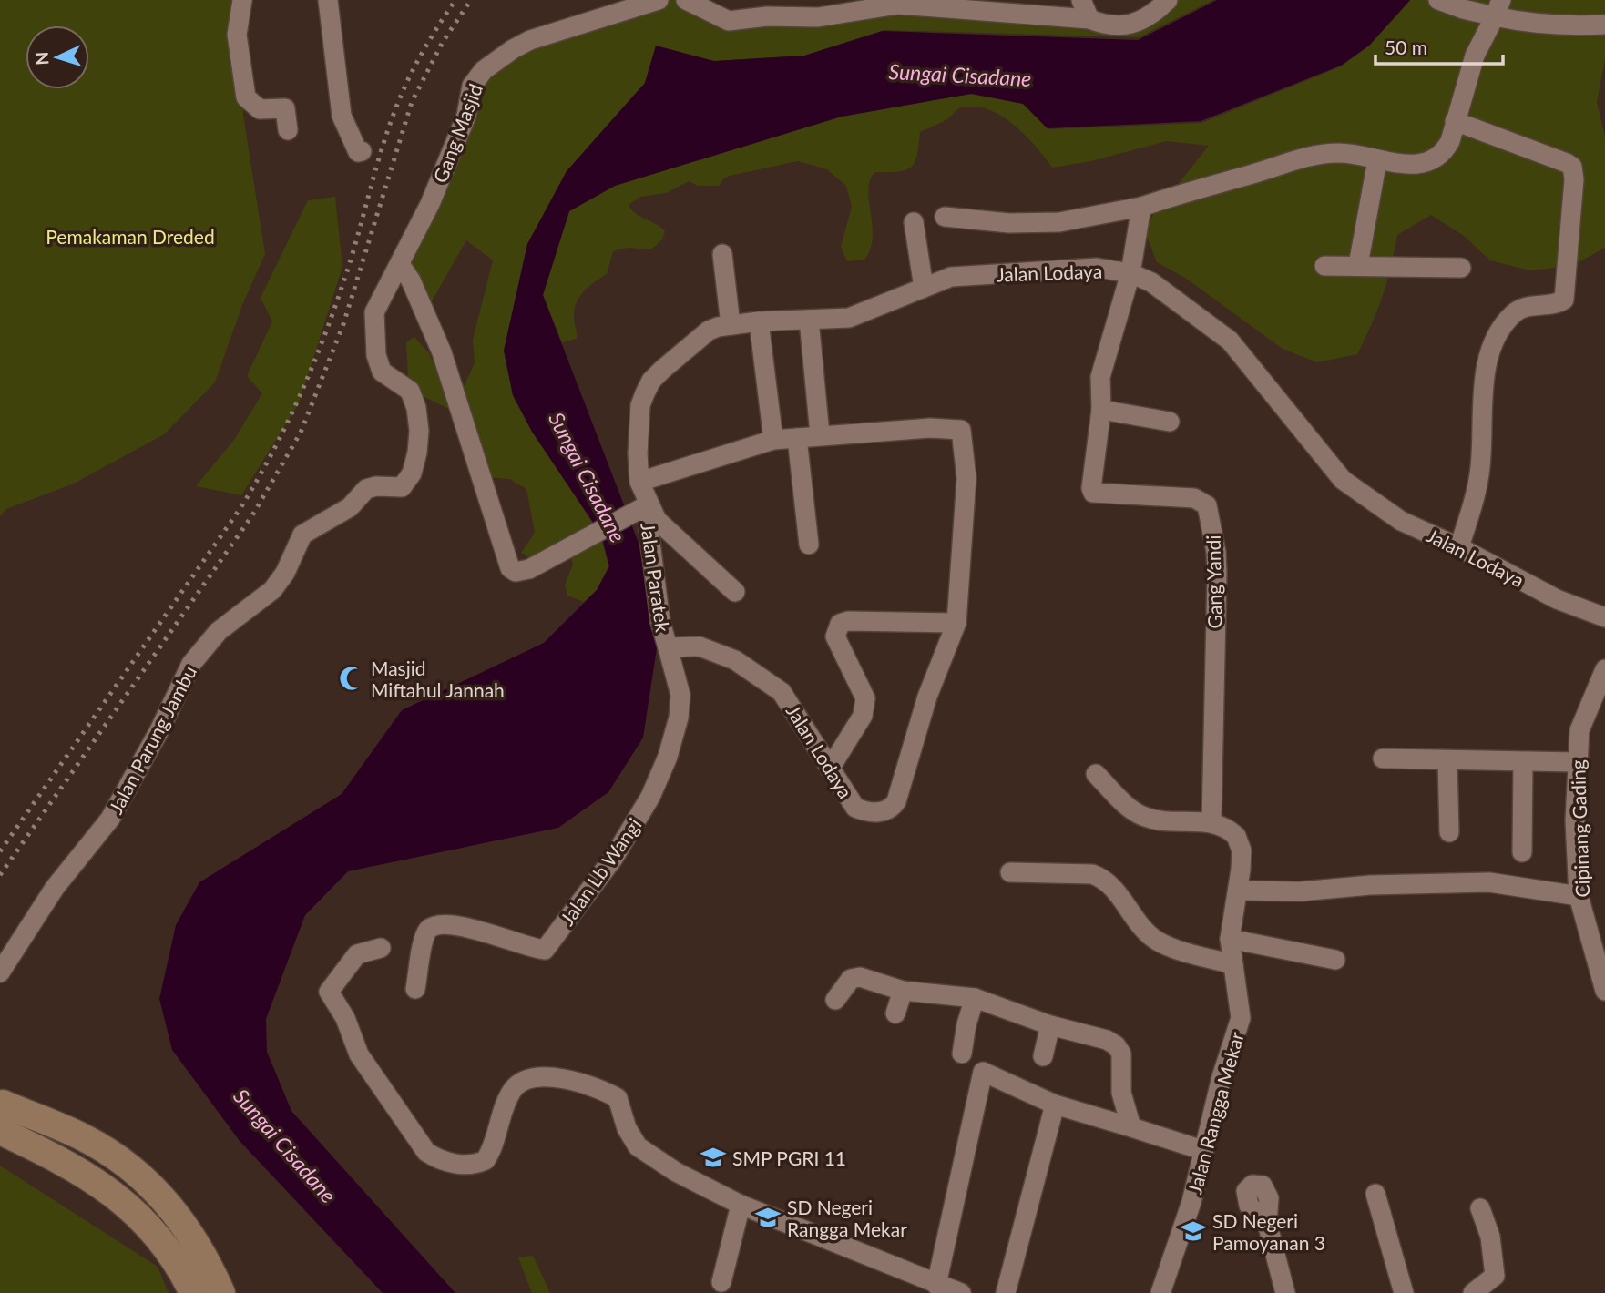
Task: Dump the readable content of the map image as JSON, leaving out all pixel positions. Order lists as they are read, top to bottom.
{
  "streets": {
    "street": [
      "Gang Masjid",
      "Jalan Lodaya",
      "Jalan Paratek",
      "Gang Yandi",
      "Jalan Parung Jambu",
      "Cipinang Gading",
      "Jalan Lb Wangi",
      "Jalan Rangga Mekar"
    ]
  },
  "crossings": [
    ["Gang Masjid", "Jalan Parung Jambu"],
    ["Jalan Lodaya", "Jalan Paratek"],
    ["Jalan Lodaya", "Jalan Lb Wangi"],
    ["Jalan Paratek", "Jalan Lb Wangi"],
    ["Gang Yandi", "Jalan Rangga Mekar"]
  ],
  "water": ["Sungai Cisadane"],
  "parks": ["Pemakaman Dreded"],
  "places": {
    "mosque": ["Masjid Miftahul Jannah"],
    "school or university": ["SMP PGRI 11", "SD Negeri Rangga Mekar", "SD Negeri Pamoyanan 3"]
  },
  "scale_bar": "50 m",
  "north": "left"
}
